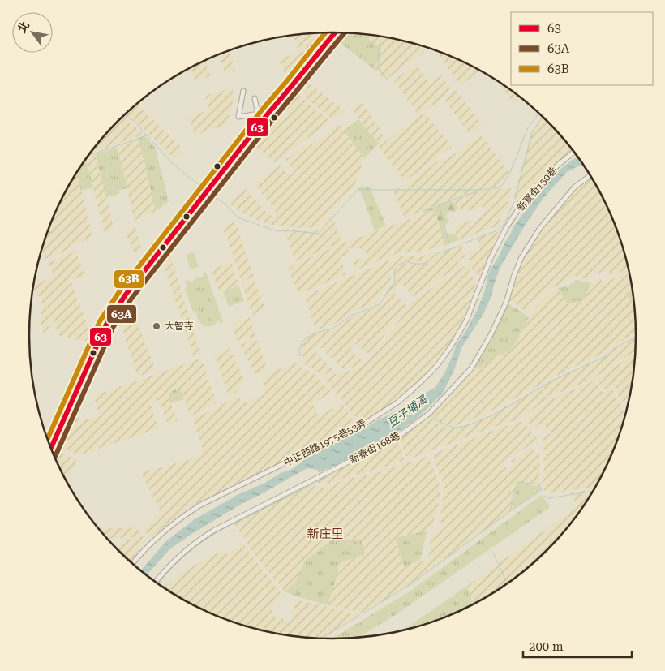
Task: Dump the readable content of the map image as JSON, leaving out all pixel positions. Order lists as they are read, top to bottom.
{
  "streets": {
    "street": ["新寮街150巷", "中正西路1975巷53弄", "新寮街168巷"]
  },
  "crossings": [
    ["新寮街150巷", "中正西路1975巷53弄"]
  ],
  "districts": ["新庄里"],
  "water": ["豆子埔溪"],
  "places": ["大智寺"],
  "lines": ["transit line 63", "transit line 63B", "transit line 63A"],
  "legend": ["63", "63A", "63B"],
  "scale_bar": "200 m",
  "north": "top left"
}
